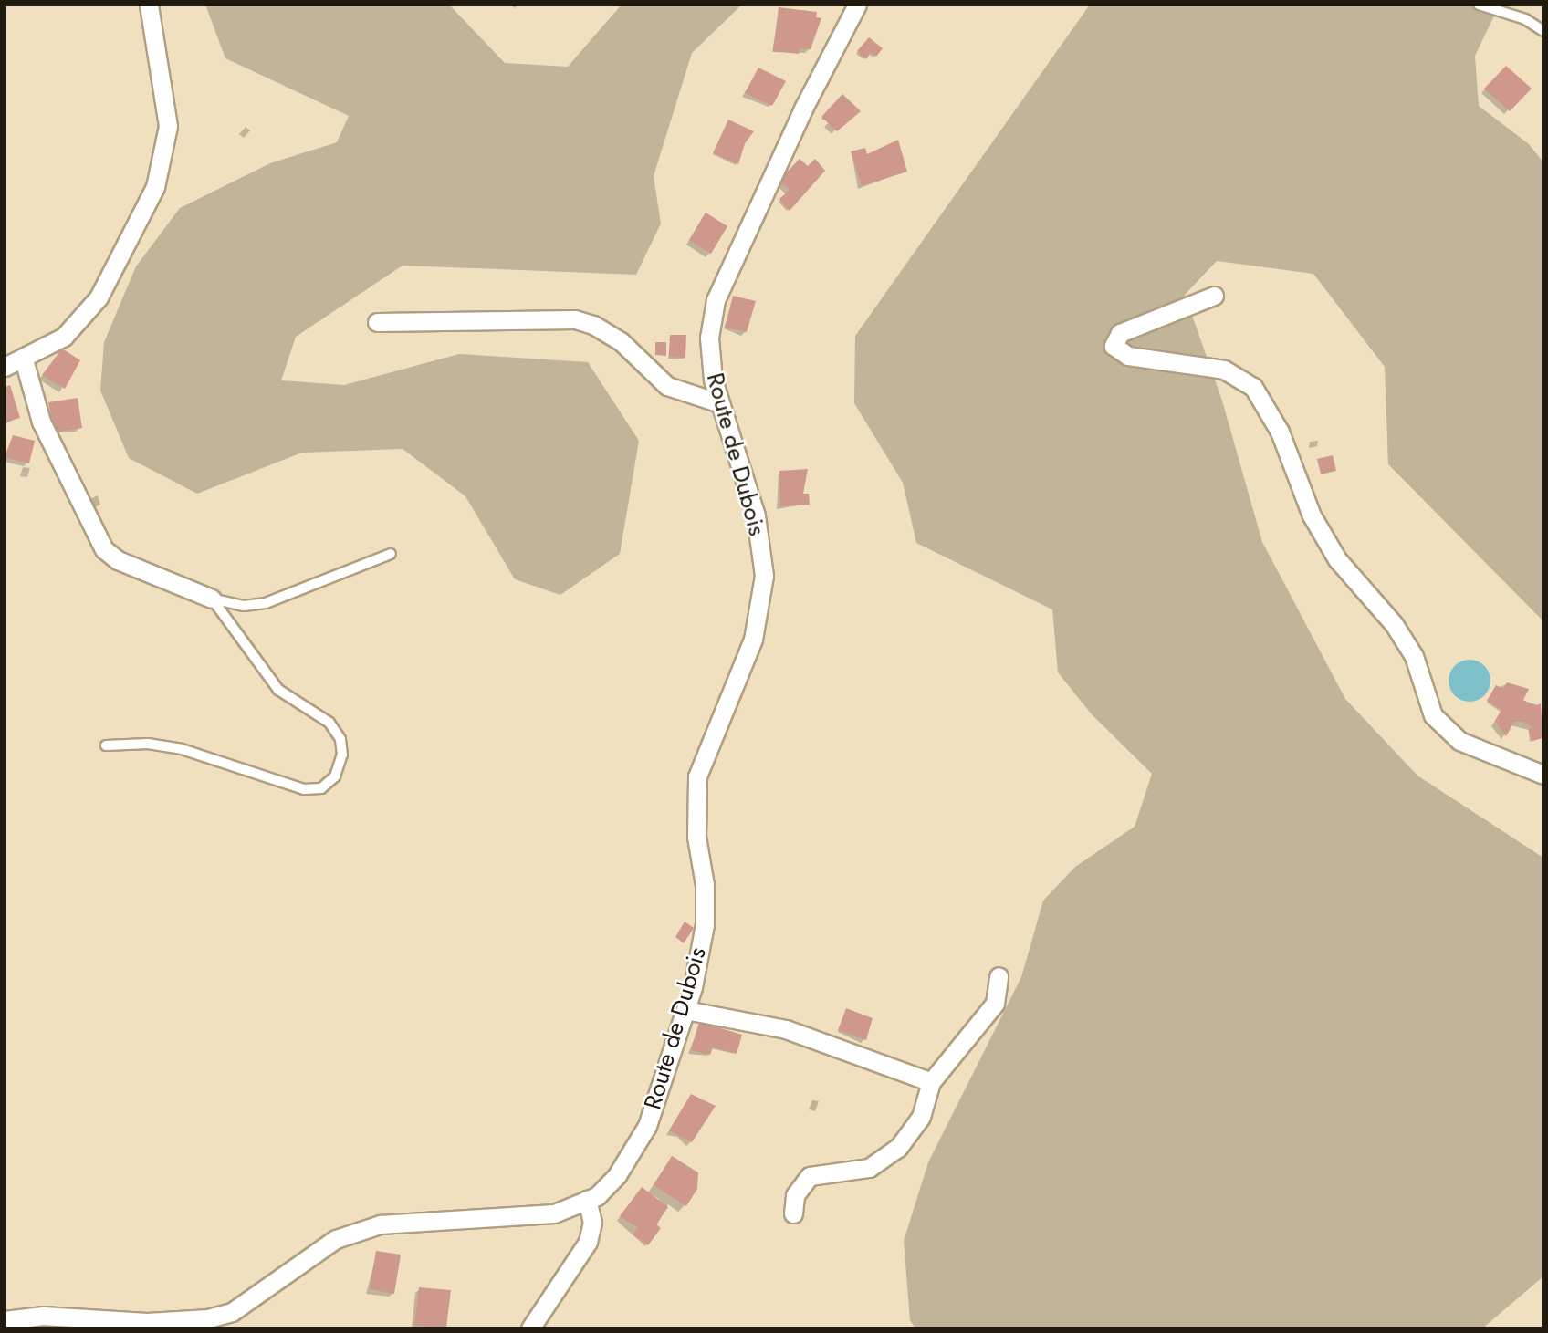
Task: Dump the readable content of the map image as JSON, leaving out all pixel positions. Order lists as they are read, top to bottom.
{
  "streets": {
    "street": ["Route de Dubois"]
  }
}
